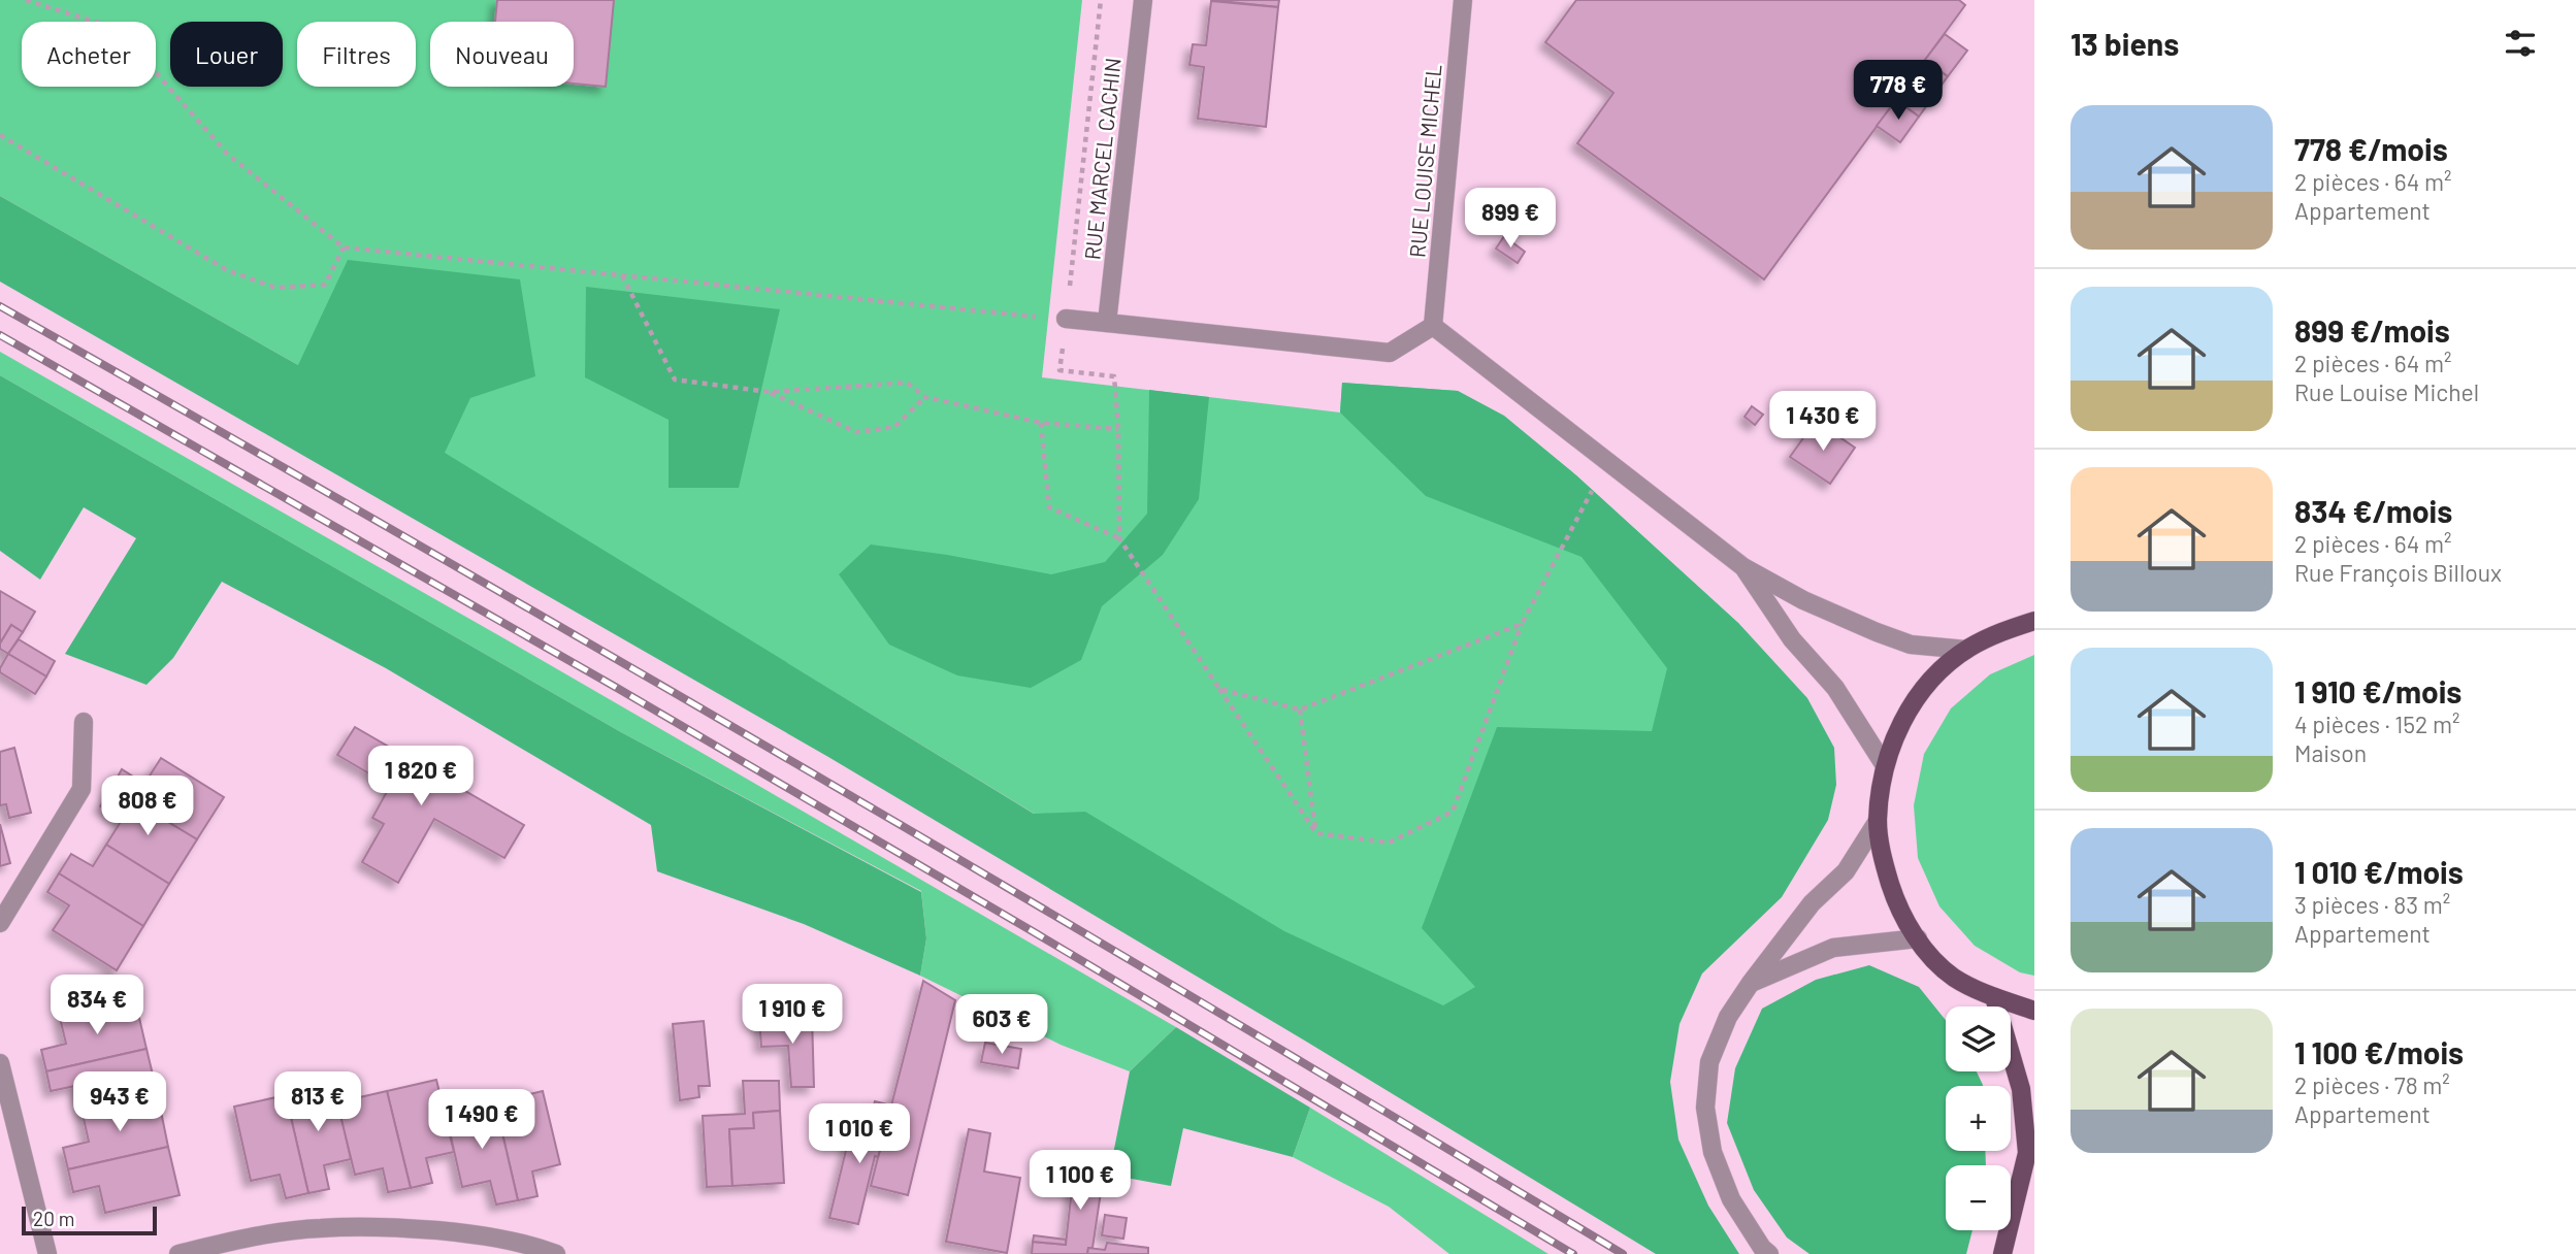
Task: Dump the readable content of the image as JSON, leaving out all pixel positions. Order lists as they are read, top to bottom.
{
  "streets": {
    "street": ["RUE MARCEL CACHIN", "RUE LOUISE MICHEL"]
  },
  "scale_bar": "20 m",
  "page": {
    "heading": "13 biens",
    "chip": [
      "Acheter",
      "Louer",
      "Filtres",
      "Nouveau"
    ],
    "price": [
      "778 €",
      "899 €",
      "1 430 €",
      "1 820 €",
      "808 €",
      "834 €",
      "1 910 €",
      "603 €",
      "943 €",
      "813 €",
      "1 490 €",
      "1 010 €",
      "1 100 €"
    ],
    "list": [
      {
        "name": "778 €/mois",
        "note": "2 pièces · 64 m² · Appartement"
      },
      {
        "name": "899 €/mois",
        "note": "2 pièces · 64 m² · Rue Louise Michel"
      },
      {
        "name": "834 €/mois",
        "note": "2 pièces · 64 m² · Rue François Billoux"
      },
      {
        "name": "1 910 €/mois",
        "note": "4 pièces · 152 m² · Maison"
      },
      {
        "name": "1 010 €/mois",
        "note": "3 pièces · 83 m² · Appartement"
      },
      {
        "name": "1 100 €/mois",
        "note": "2 pièces · 78 m² · Appartement"
      }
    ],
    "map_buttons": ["+", "−"],
    "scale": "20 m"
  }
}
